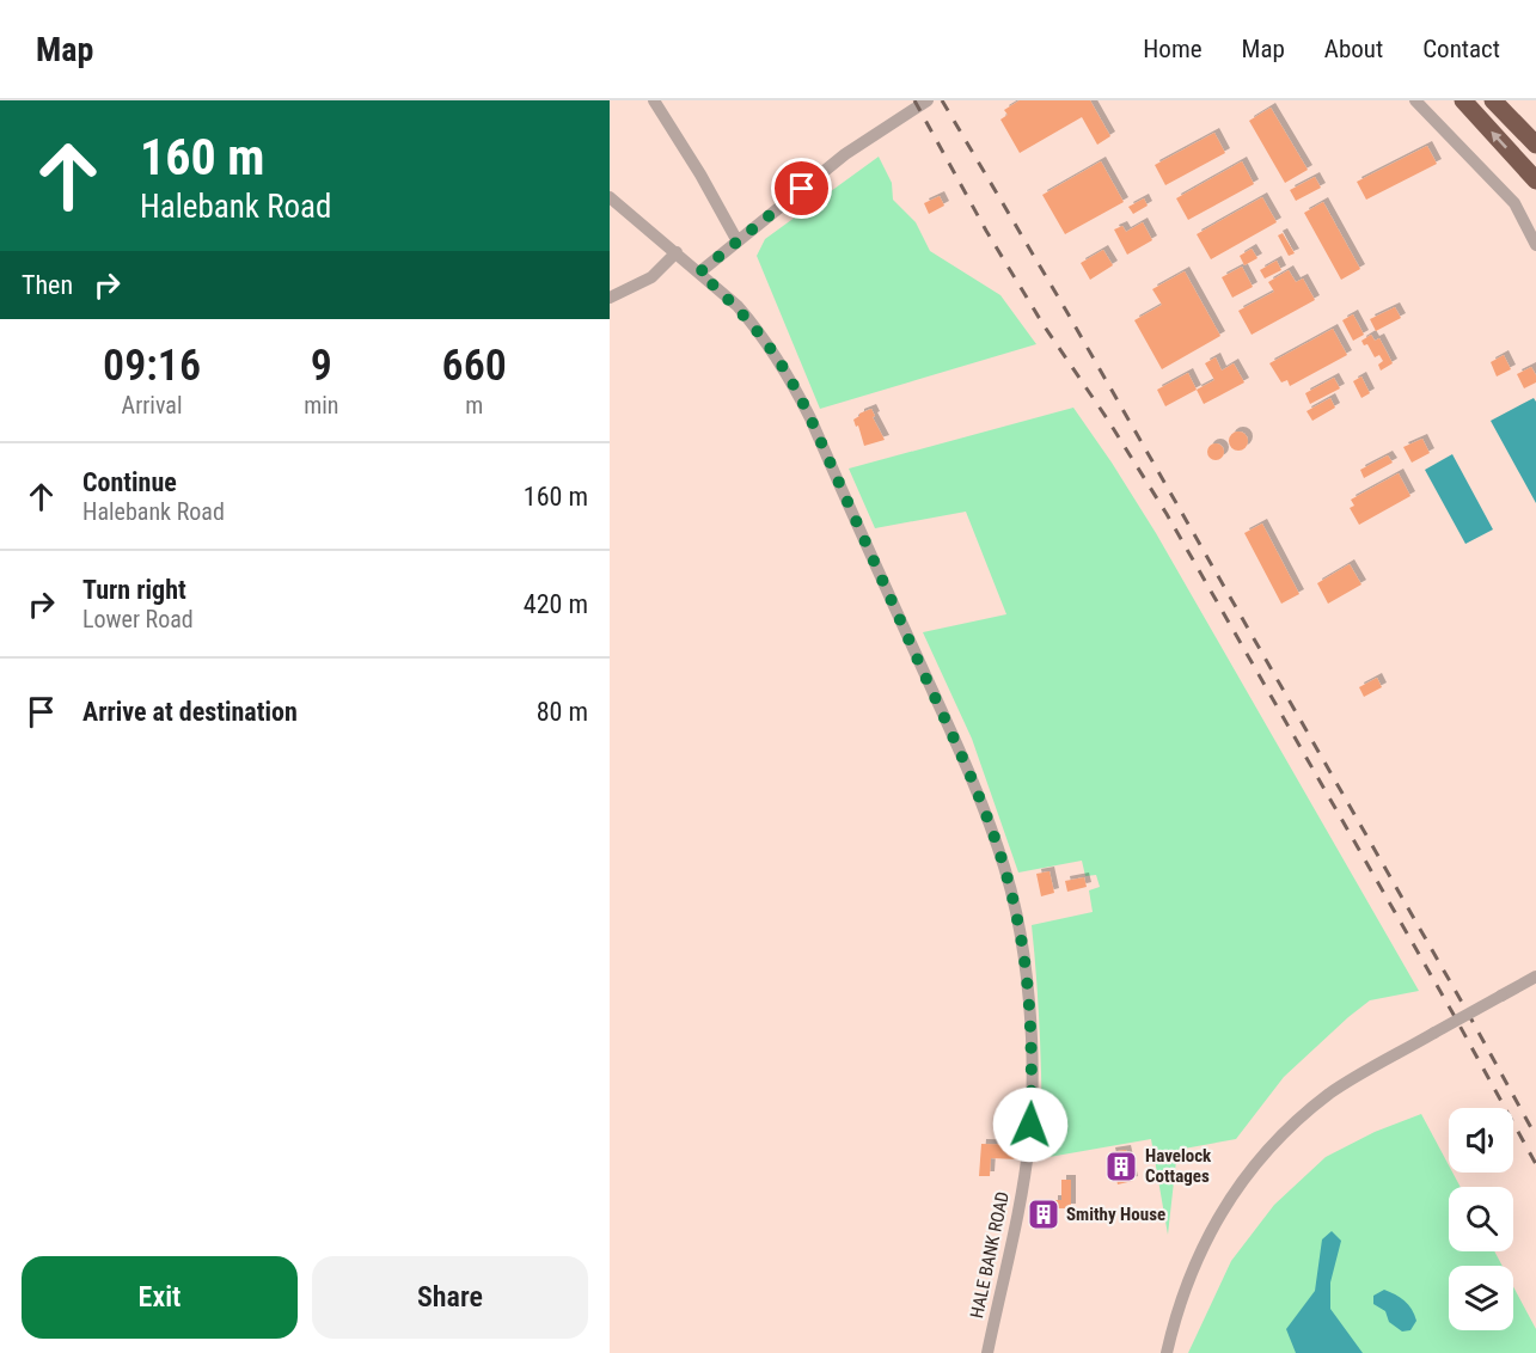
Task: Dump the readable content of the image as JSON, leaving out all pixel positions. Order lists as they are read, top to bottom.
{
  "streets": {
    "street": ["HALE BANK ROAD"]
  },
  "places": {
    "building": ["Havelock Cottages", "Smithy House"]
  },
  "page": {
    "header": "Map",
    "nav": [
      "Home",
      "Map",
      "About",
      "Contact"
    ],
    "turn": ["160 m", "Halebank Road"],
    "then": "Then",
    "eta": [
      "09:16",
      "Arrival",
      "9",
      "min",
      "660",
      "m"
    ],
    "list": [
      {
        "name": "Continue",
        "note": "Halebank Road",
        "value": "160 m"
      },
      {
        "name": "Turn right",
        "note": "Lower Road",
        "value": "420 m"
      },
      {
        "name": "Arrive at destination",
        "value": "80 m"
      }
    ],
    "buttons": ["Exit", "Share"]
  }
}
